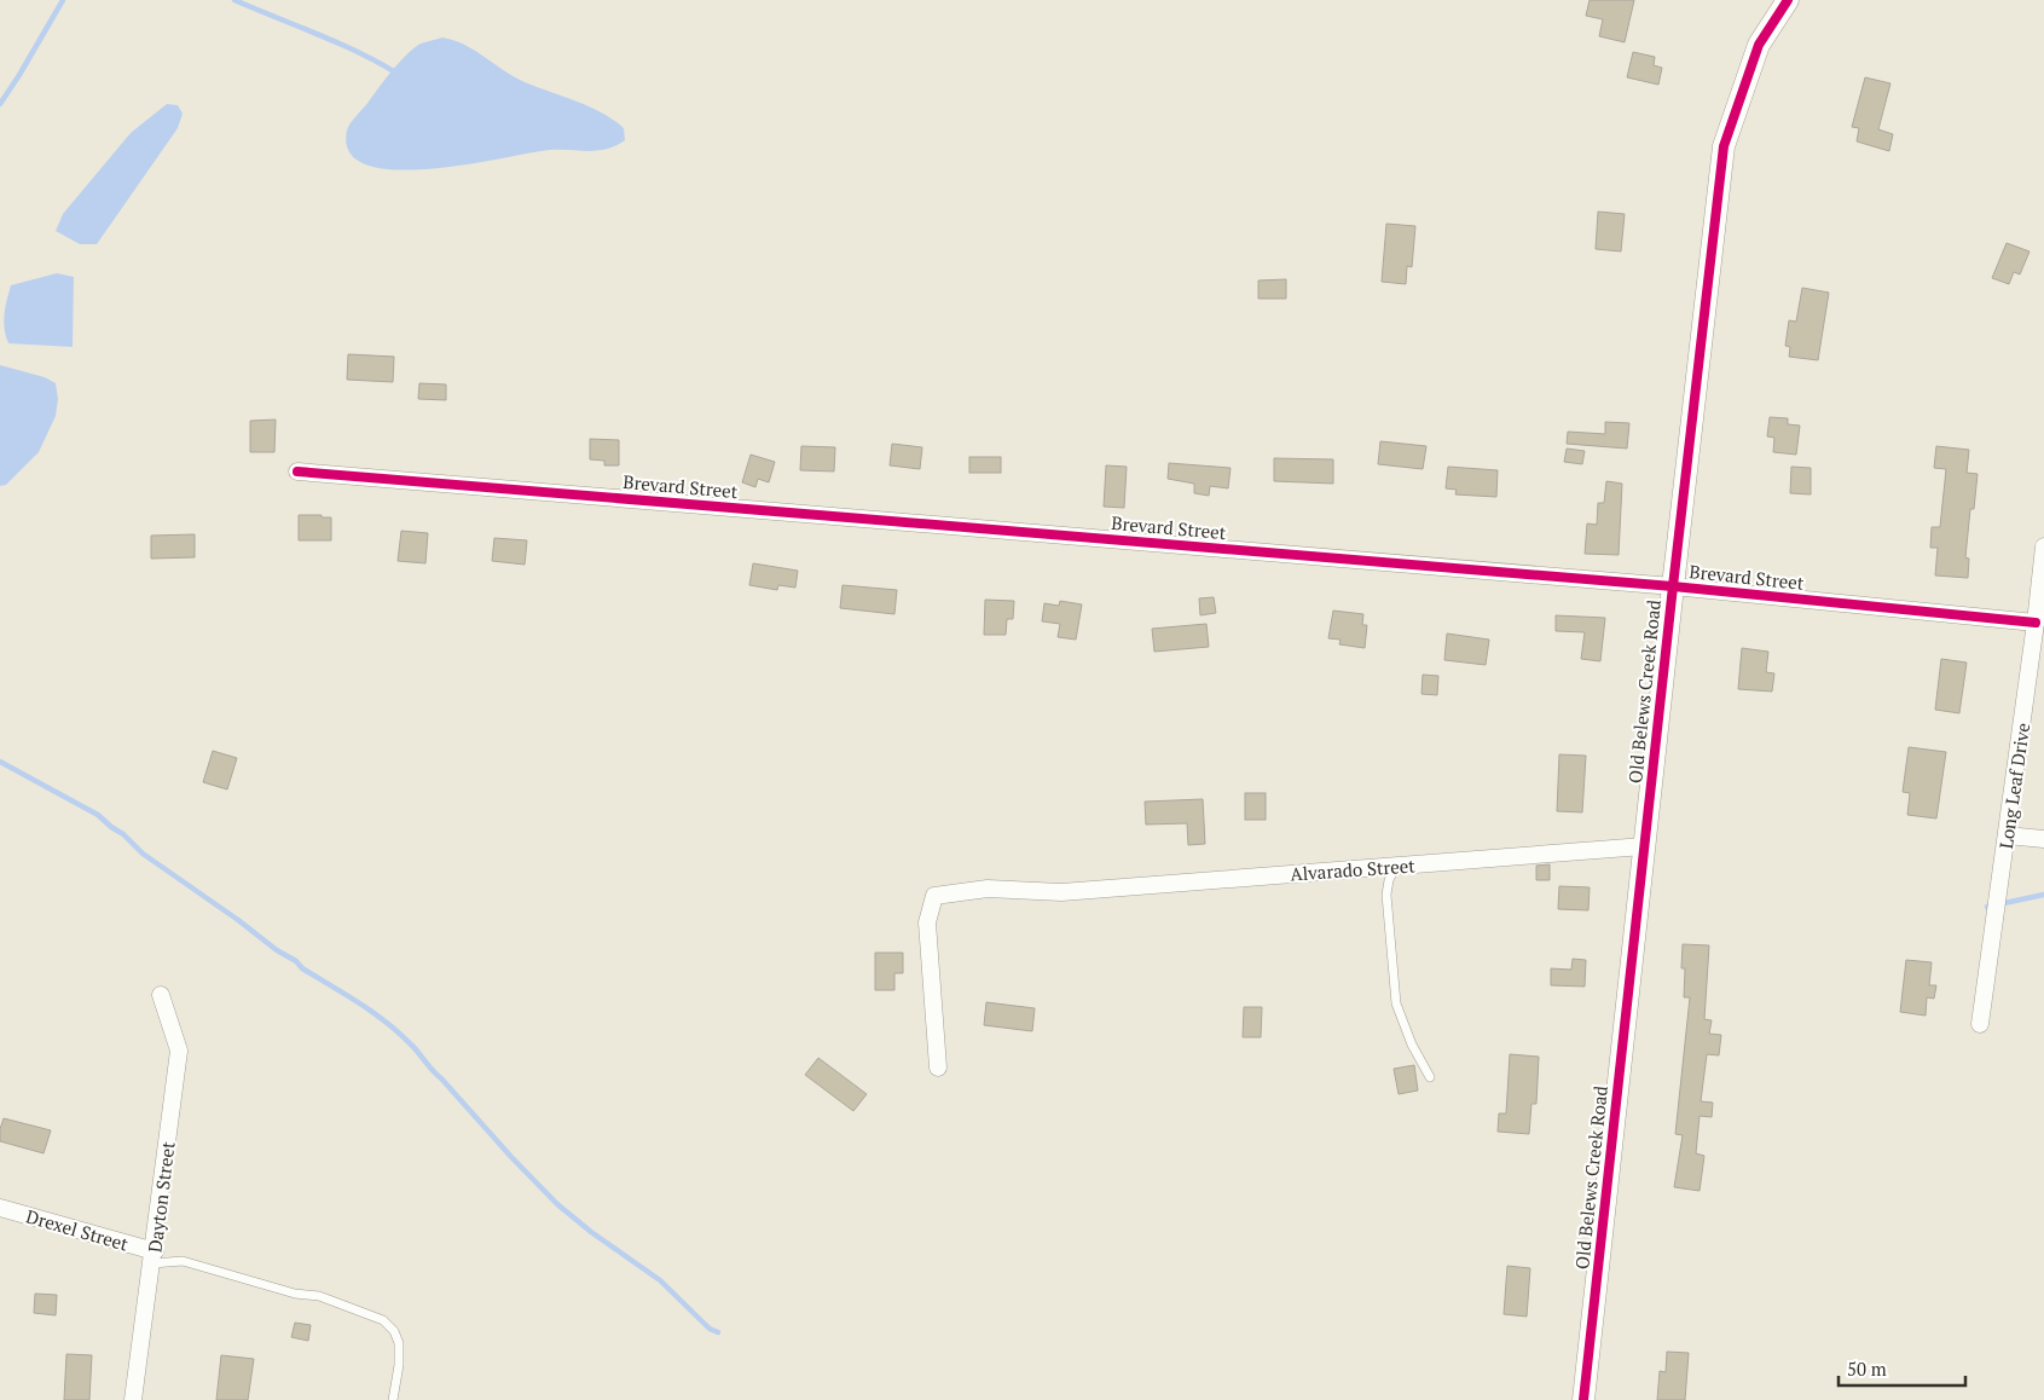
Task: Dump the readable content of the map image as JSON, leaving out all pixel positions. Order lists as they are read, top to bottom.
{
  "streets": {
    "street": [
      "Brevard Street",
      "Old Belews Creek Road",
      "Long Leaf Drive",
      "Alvarado Street",
      "Dayton Street",
      "Drexel Street"
    ]
  },
  "crossings": [
    ["Brevard Street", "Old Belews Creek Road"],
    ["Brevard Street", "Long Leaf Drive"],
    ["Old Belews Creek Road", "Alvarado Street"],
    ["Dayton Street", "Drexel Street"]
  ],
  "scale_bar": "50 m"
}
